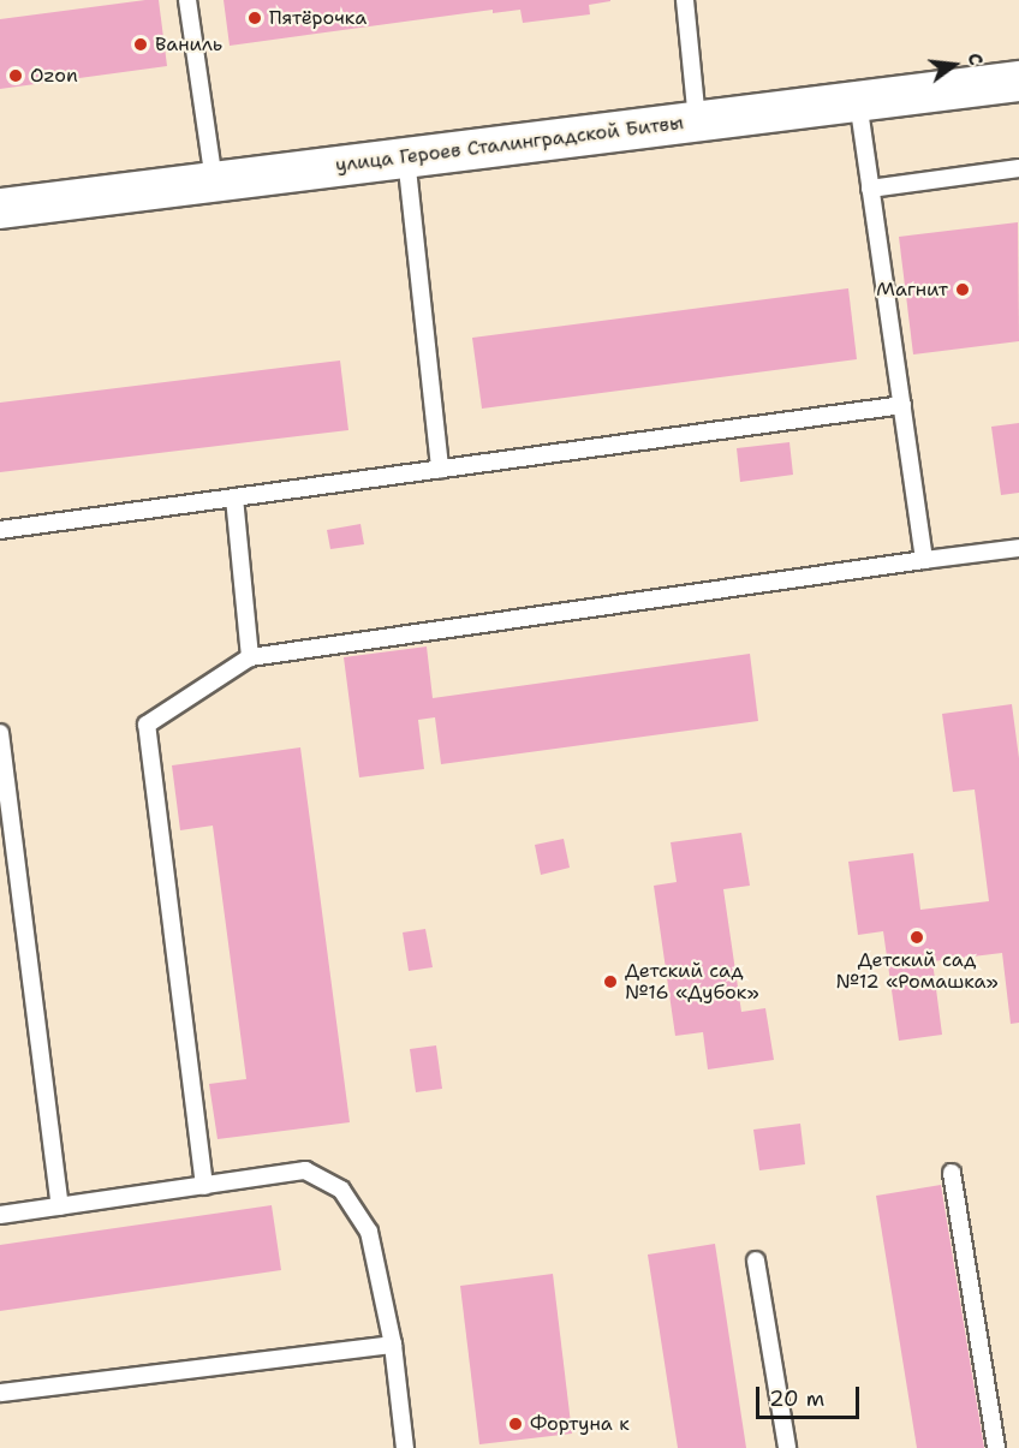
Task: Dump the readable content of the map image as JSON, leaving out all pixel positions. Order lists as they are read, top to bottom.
{
  "streets": {
    "street": ["улица Героев Сталинградской Битвы"]
  },
  "places": [
    "Пятёрочка",
    "Ваниль",
    "Ozon",
    "Магнит",
    "Детский сад №12 «Ромашка»",
    "Детский сад №16 «Дубок»",
    "Фортуна к"
  ],
  "scale_bar": "20 m",
  "north": "right"
}
